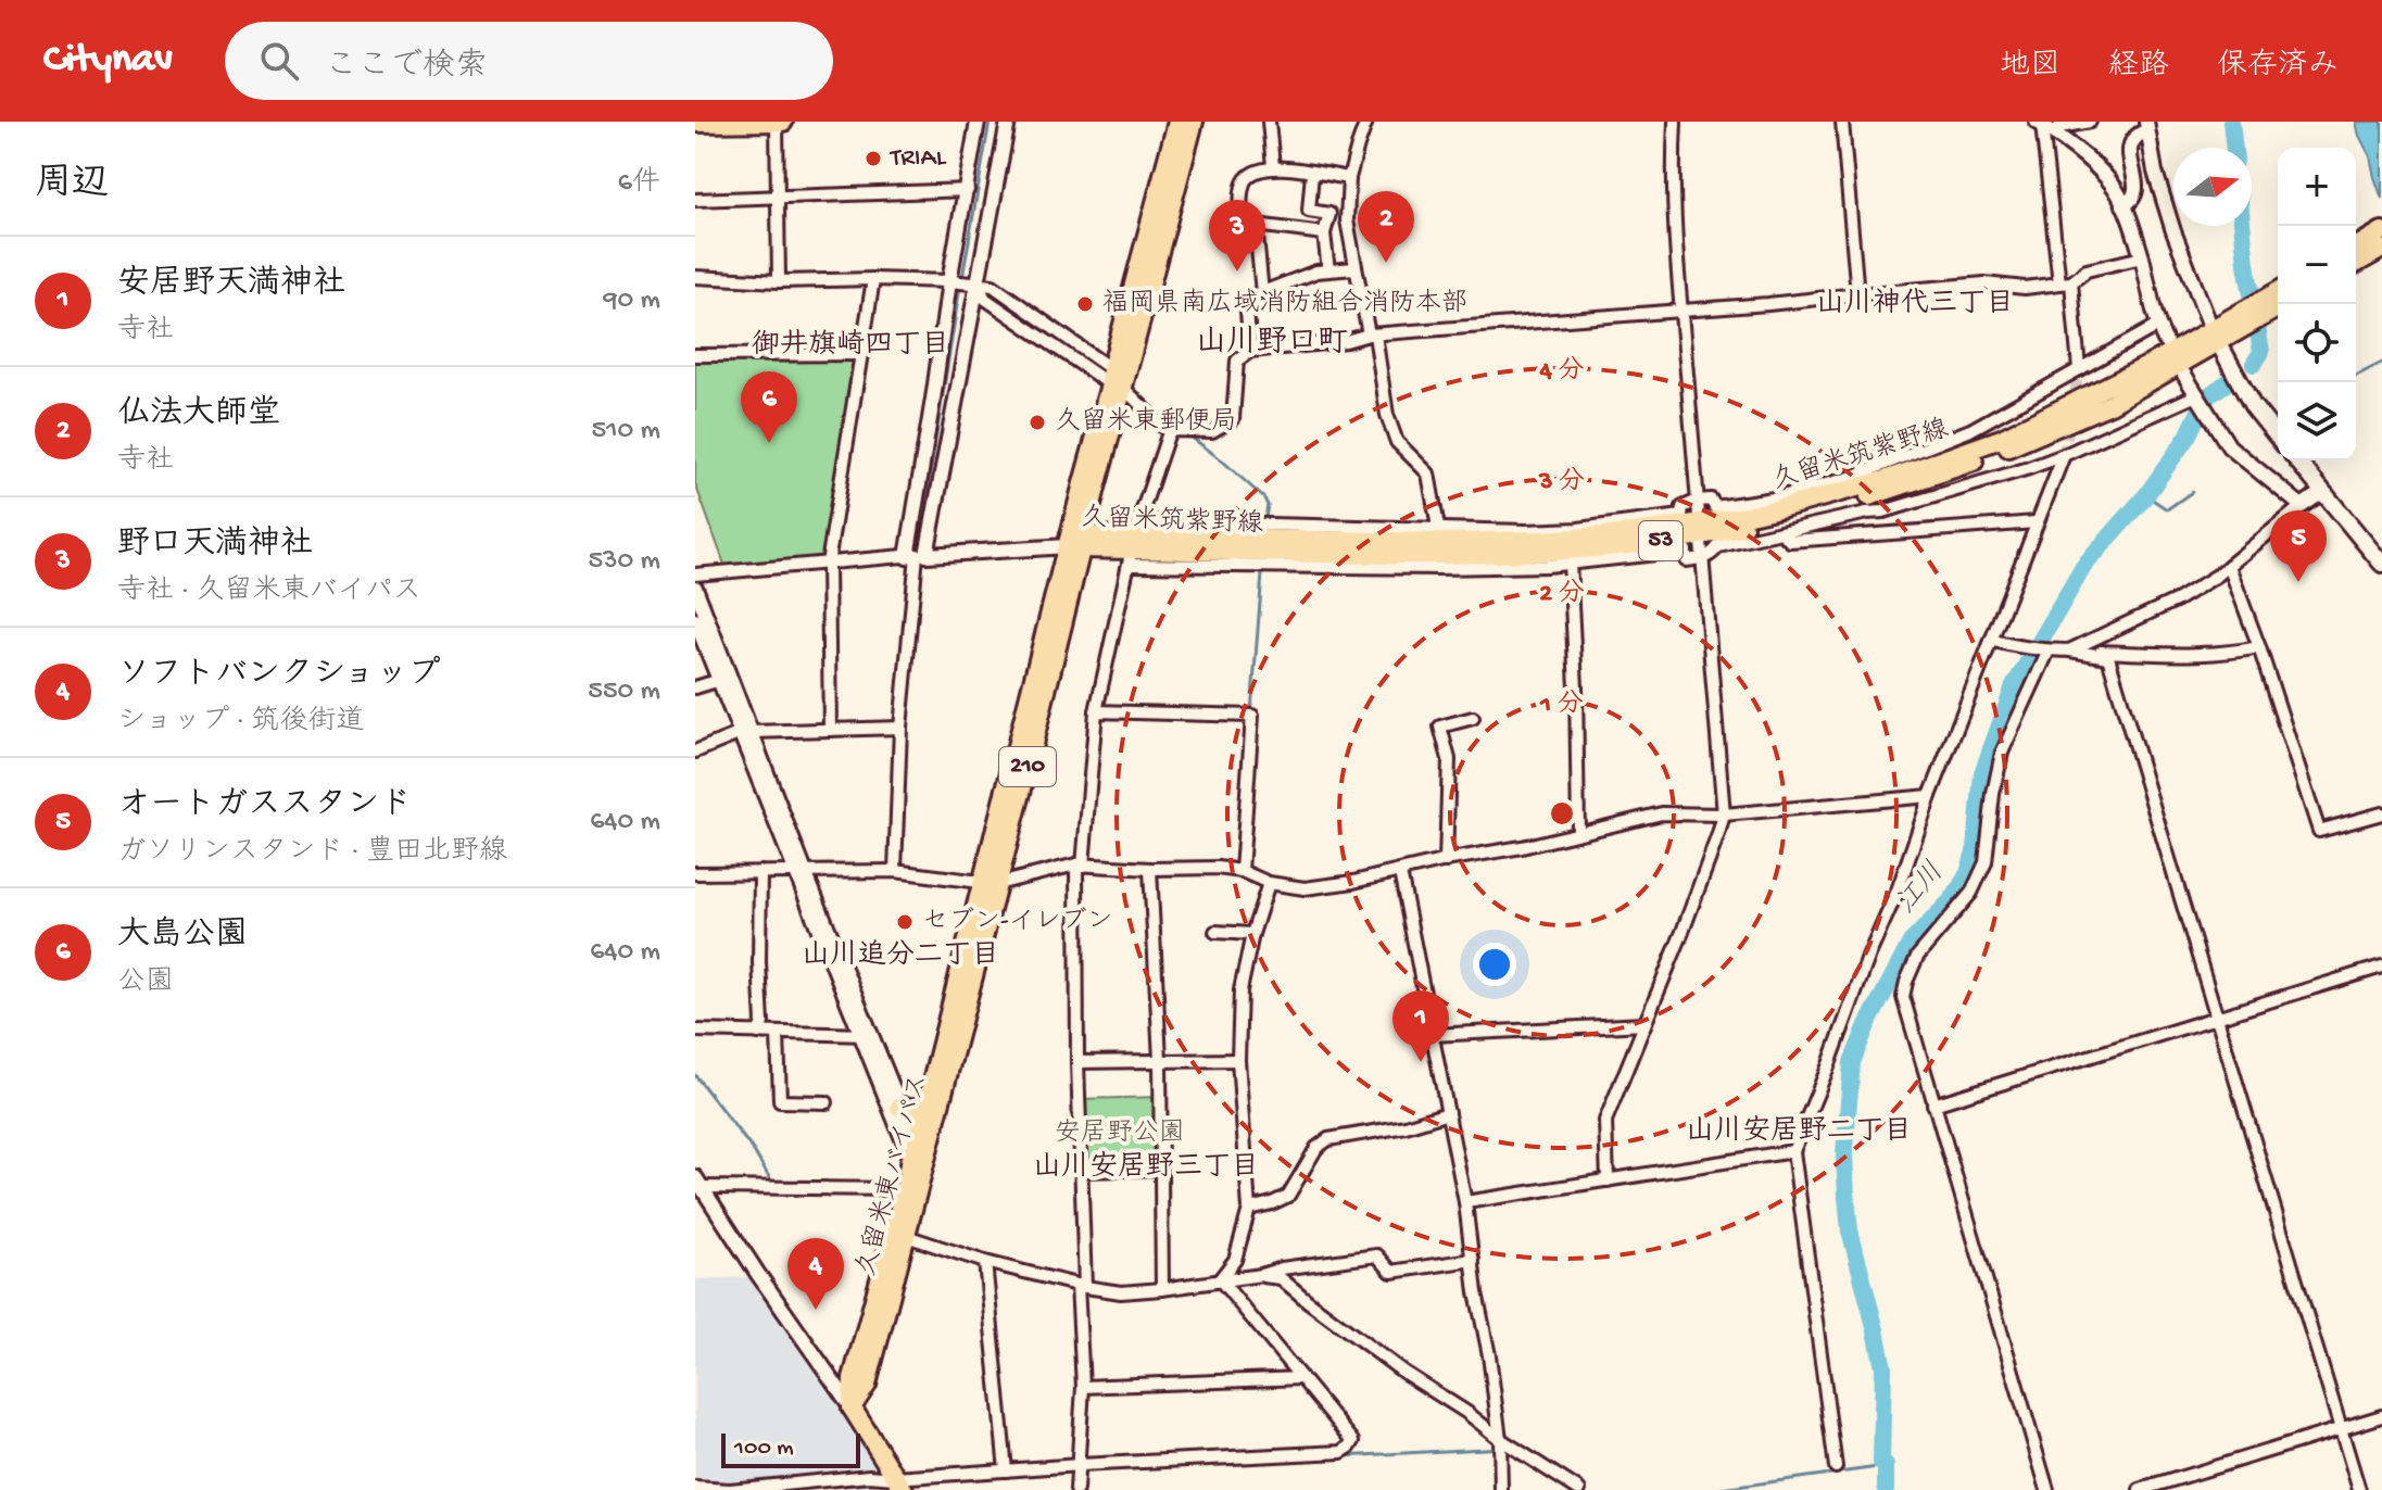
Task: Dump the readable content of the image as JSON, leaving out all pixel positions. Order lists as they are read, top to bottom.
{
  "streets": {
    "main road": [
      "久留米筑紫野線",
      "53",
      "210",
      "久留米東バイパス"
    ]
  },
  "crossings": [
    ["久留米筑紫野線", "久留米東バイパス"]
  ],
  "districts": [
    "山川神代三丁目",
    "山川野口町",
    "御井旗崎四丁目",
    "山川追分二丁目",
    "山川安居野二丁目",
    "山川安居野三丁目"
  ],
  "water": ["江川"],
  "parks": ["安居野公園"],
  "places": [
    "TRIAL",
    "福岡県南広域消防組合消防本部",
    "久留米東郵便局",
    "セブン-イレブン"
  ],
  "scale_bar": "100 m",
  "north": "right",
  "page": {
    "header": "Citynav",
    "search": "ここで検索",
    "nav": ["地図", "経路", "保存済み"],
    "heading": ["周辺", "6件"],
    "map_buttons": ["+", "−"],
    "pins": [
      "2",
      "3",
      "6",
      "5",
      "1",
      "4"
    ],
    "list": [
      {
        "mark": "1",
        "name": "安居野天満神社",
        "note": "寺社",
        "value": "90 m"
      },
      {
        "mark": "2",
        "name": "仏法大師堂",
        "note": "寺社",
        "value": "510 m"
      },
      {
        "mark": "3",
        "name": "野口天満神社",
        "note": "寺社 · 久留米東バイパス",
        "value": "530 m"
      },
      {
        "mark": "4",
        "name": "ソフトバンクショップ",
        "note": "ショップ · 筑後街道",
        "value": "550 m"
      },
      {
        "mark": "5",
        "name": "オートガススタンド",
        "note": "ガソリンスタンド · 豊田北野線",
        "value": "640 m"
      },
      {
        "mark": "6",
        "name": "大島公園",
        "note": "公園",
        "value": "640 m"
      }
    ],
    "scale": "100 m"
  },
  "rings": [
    "4 分",
    "3 分",
    "2 分",
    "1 分"
  ]
}
